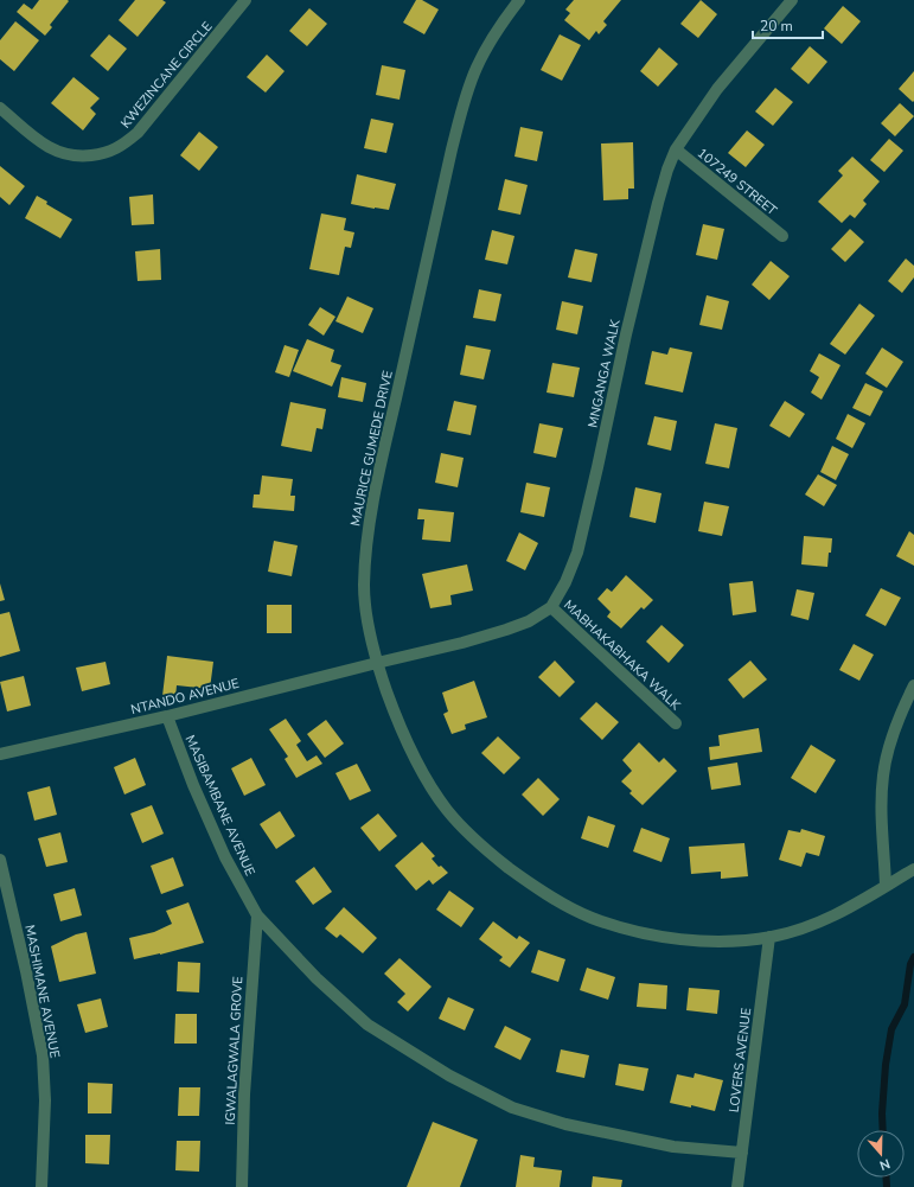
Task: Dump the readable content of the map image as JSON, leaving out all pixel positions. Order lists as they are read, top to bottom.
{
  "streets": {
    "street": [
      "KWEZINCANE CIRCLE",
      "107249 STREET",
      "MNGANGA WALK",
      "MAURICE GUMEDE DRIVE",
      "MABHAKABHAKA WALK",
      "NTANDO AVENUE",
      "MASIBAMBANE AVENUE",
      "MASHIMANE AVENUE",
      "IGWALAGWALA GROVE",
      "LOVERS AVENUE"
    ]
  },
  "crossings": [
    ["107249 STREET", "MNGANGA WALK"],
    ["MNGANGA WALK", "MAURICE GUMEDE DRIVE"],
    ["MNGANGA WALK", "MABHAKABHAKA WALK"],
    ["MNGANGA WALK", "NTANDO AVENUE"],
    ["MAURICE GUMEDE DRIVE", "NTANDO AVENUE"],
    ["MAURICE GUMEDE DRIVE", "LOVERS AVENUE"],
    ["NTANDO AVENUE", "MASIBAMBANE AVENUE"],
    ["MASIBAMBANE AVENUE", "IGWALAGWALA GROVE"],
    ["MASIBAMBANE AVENUE", "LOVERS AVENUE"]
  ],
  "scale_bar": "20 m",
  "north": "bottom"
}
